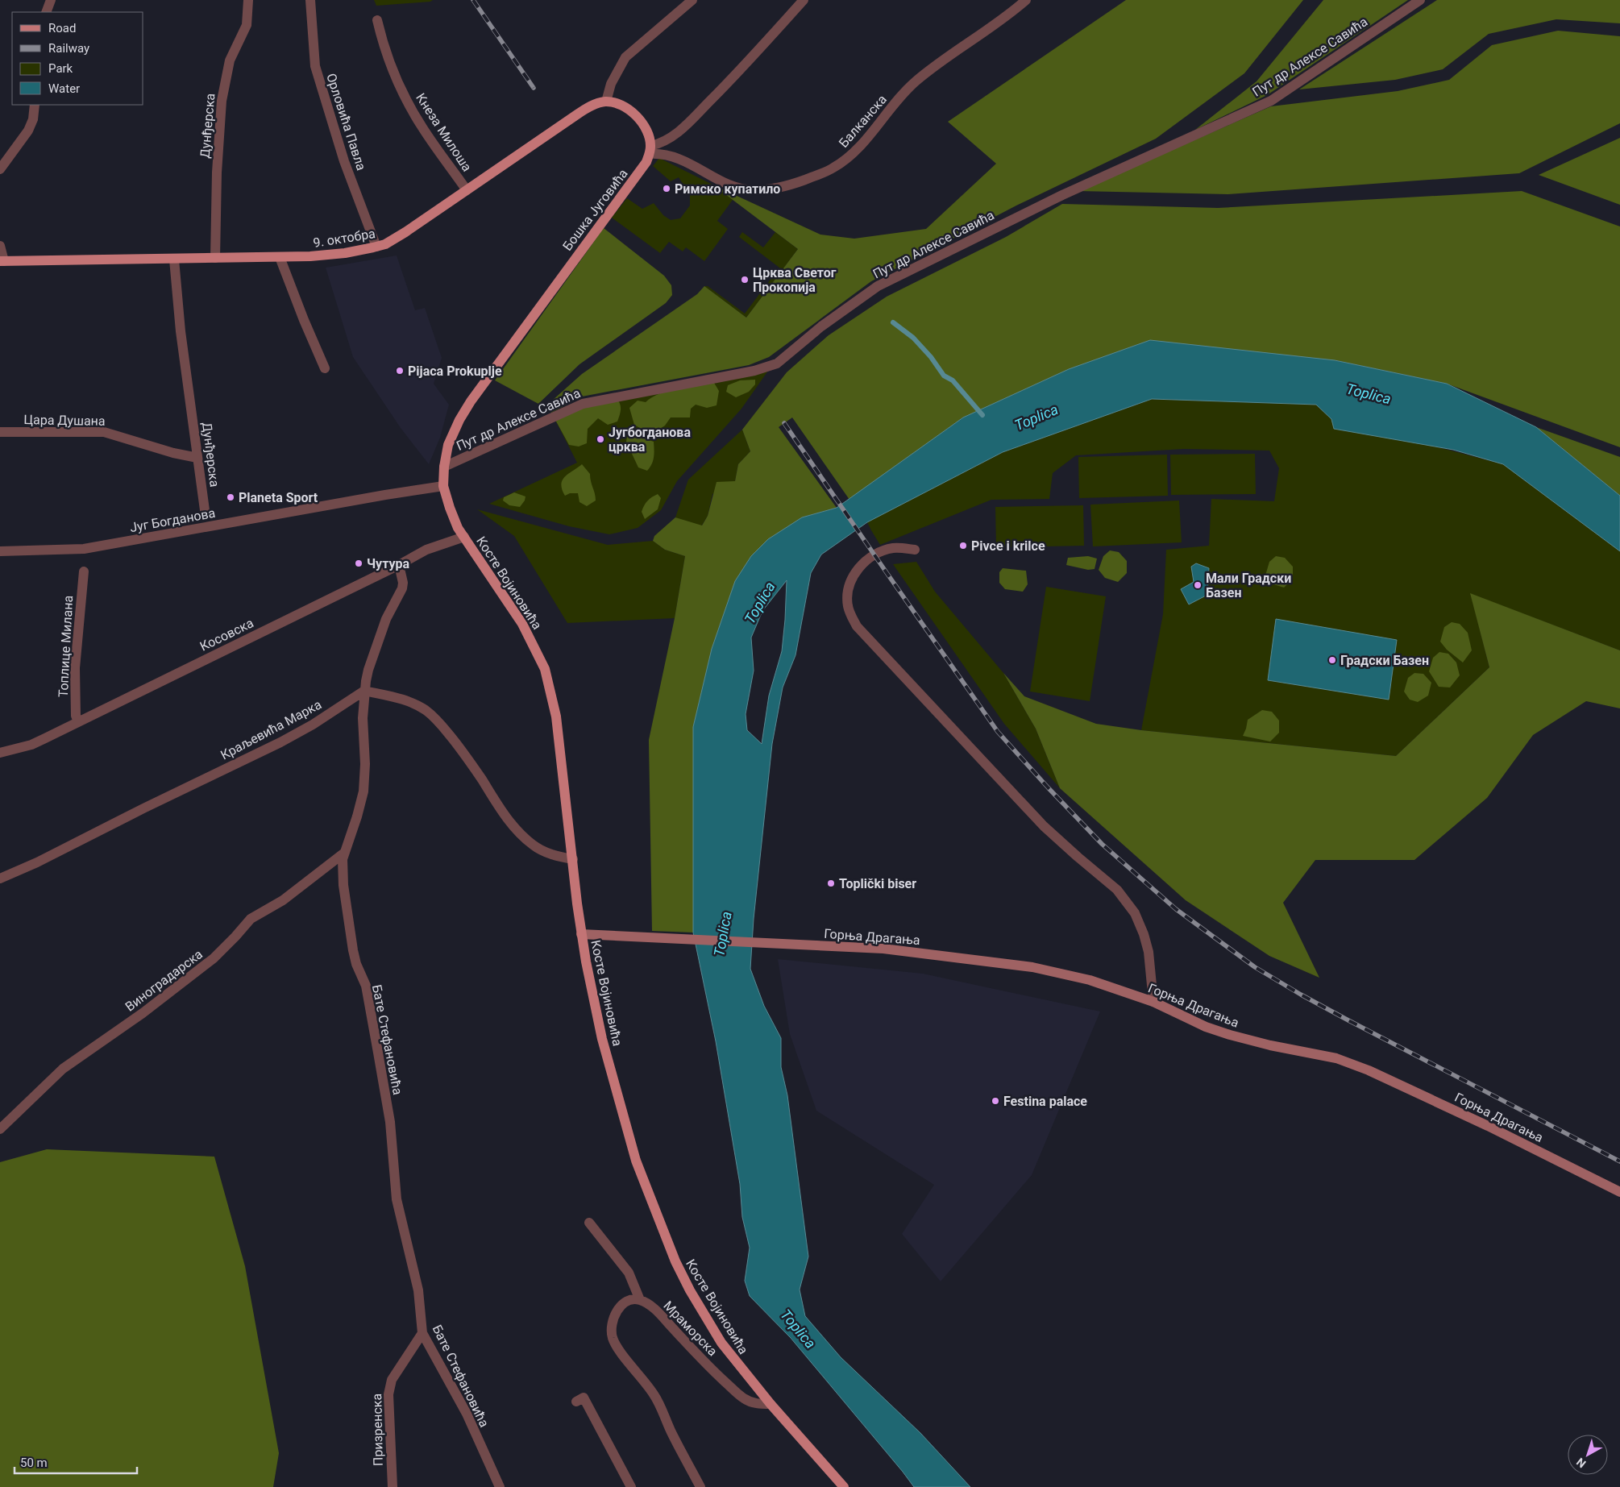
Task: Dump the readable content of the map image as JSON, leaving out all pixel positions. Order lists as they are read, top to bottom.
{
  "streets": {
    "main road": ["Бошка Југовића", "9. октобра", "Косте Војиновића"],
    "street": [
      "Пут др Алексе Савића",
      "Балканска",
      "Орловића Павла",
      "Дунђерска",
      "Кнеза Милоша",
      "Цара Душана",
      "Југ Богданова",
      "Косовска",
      "Топлице Милана",
      "Краљевића Марка",
      "Горња Драгања",
      "Виноградарска",
      "Бате Стефановића",
      "Мраморска",
      "Призренска"
    ]
  },
  "crossings": [
    ["Пут др Алексе Савића", "Бошка Југовића"],
    ["Пут др Алексе Савића", "Косте Војиновића"],
    ["Балканска", "Бошка Југовића"],
    ["Орловића Павла", "9. октобра"],
    ["Дунђерска", "9. октобра"],
    ["Дунђерска", "Цара Душана"],
    ["Кнеза Милоша", "9. октобра"],
    ["Бошка Југовића", "Косте Војиновића"],
    ["Југ Богданова", "Косте Војиновића"],
    ["Косте Војиновића", "Косовска"],
    ["Косте Војиновића", "Горња Драгања"],
    ["Косте Војиновића", "Мраморска"],
    ["Косовска", "Топлице Милана"],
    ["Косовска", "Бате Стефановића"],
    ["Краљевића Марка", "Бате Стефановића"],
    ["Виноградарска", "Бате Стефановића"],
    ["Бате Стефановића", "Призренска"]
  ],
  "water": ["Toplica"],
  "places": [
    "Римско купатило",
    "Црква Светог Прокопија",
    "Pijaca Prokuplje",
    "Југбогданова црква",
    "Planeta Sport",
    "Pivce i krilce",
    "Чутура",
    "Мали Градски Базен",
    "Градски Базен",
    "Toplički biser",
    "Festina palace"
  ],
  "legend": [
    "Road",
    "Railway",
    "Park",
    "Water"
  ],
  "scale_bar": "50 m",
  "north": "bottom left"
}
